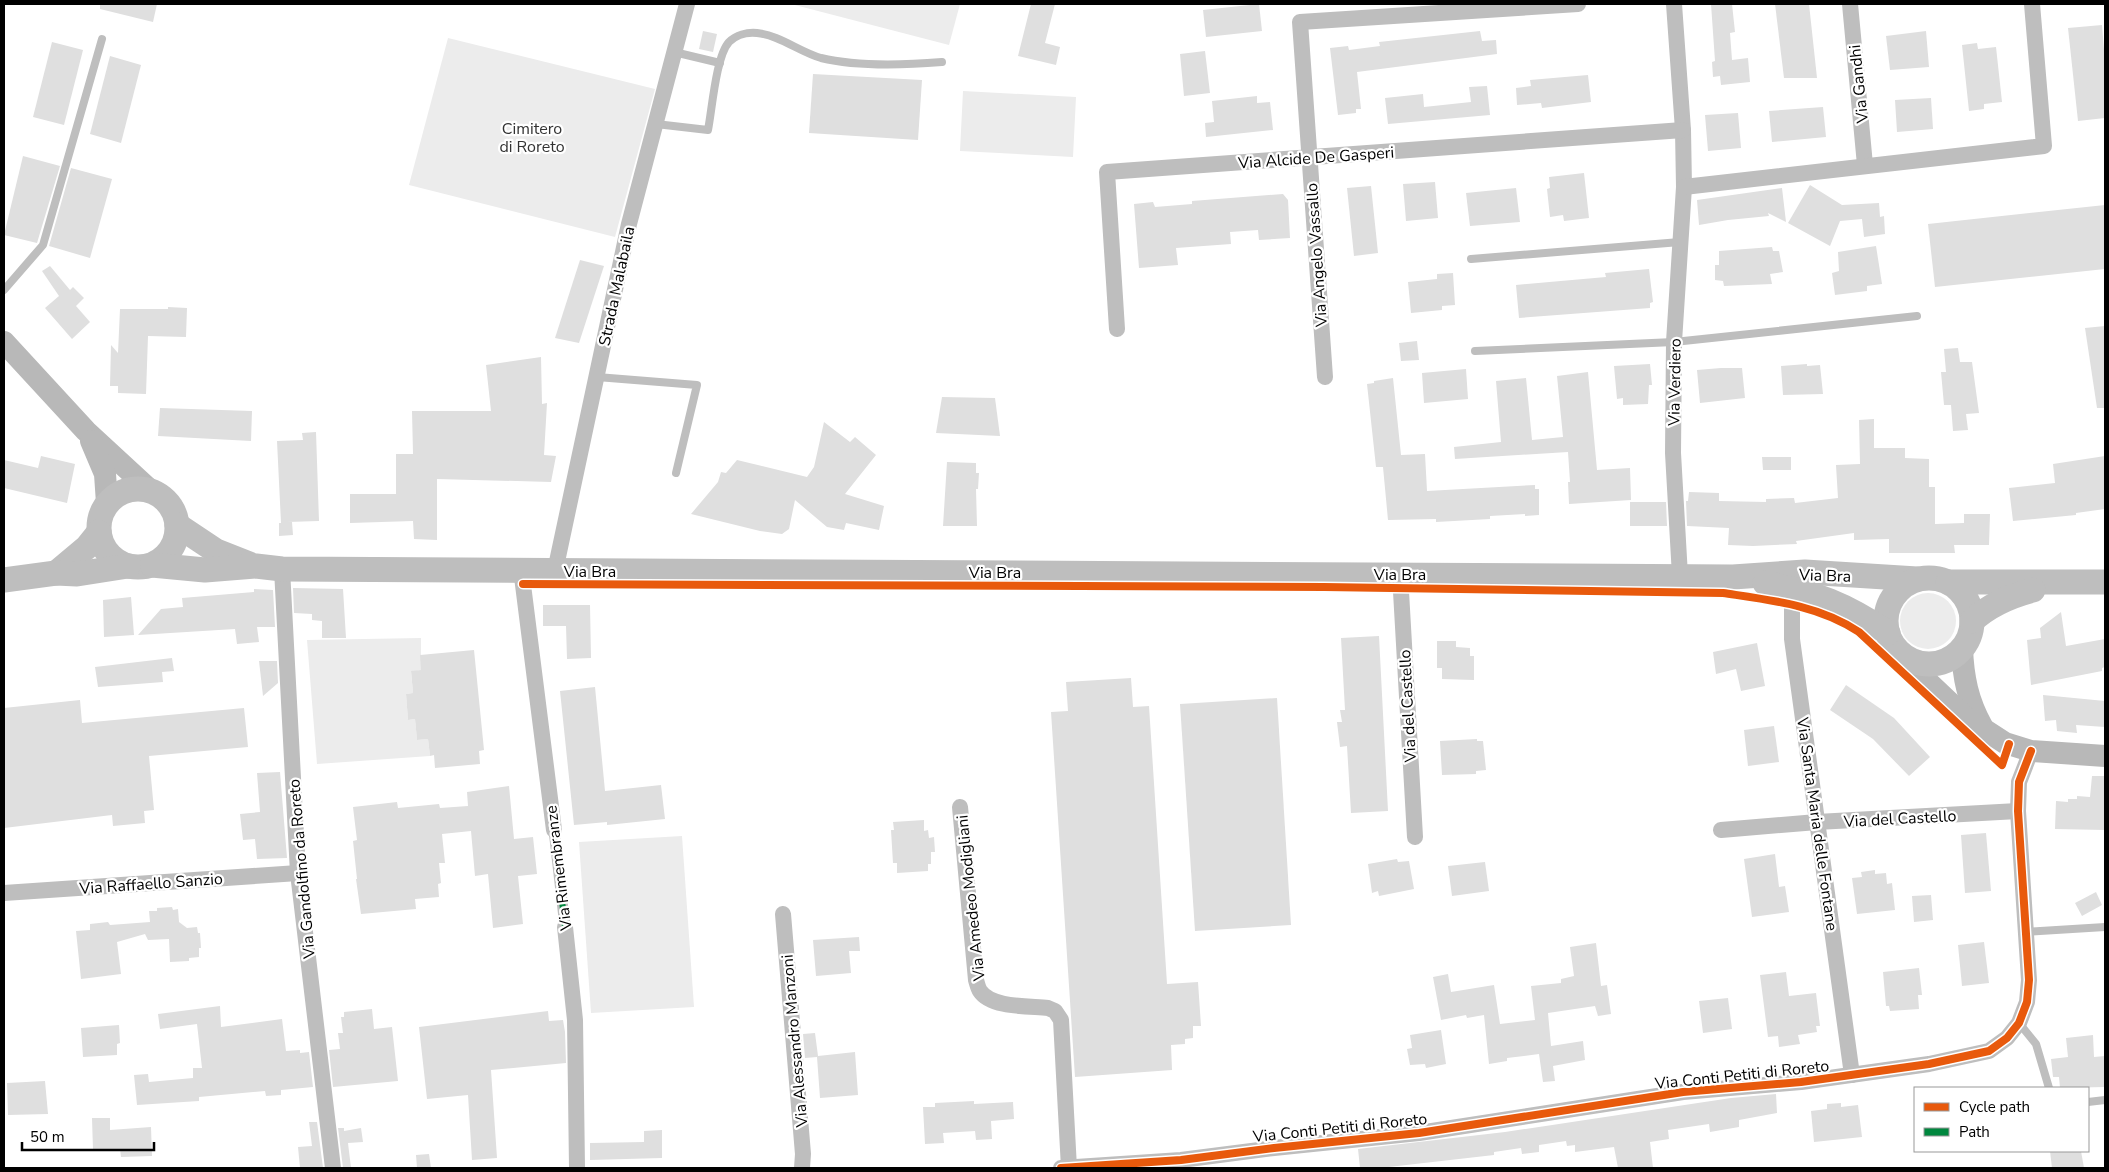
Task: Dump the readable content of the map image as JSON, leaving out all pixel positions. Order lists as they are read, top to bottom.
{
  "streets": {
    "main road": ["Via Bra"],
    "street": [
      "Via Gandhi",
      "Via Alcide De Gasperi",
      "Via Angelo Vassallo",
      "Strada Malabaila",
      "Via Verdiero",
      "Via del Castello",
      "Via Santa Maria delle Fontane",
      "Via Rimembranze",
      "Via Gandolfino da Roreto",
      "Via Raffaello Sanzio",
      "Via Amedeo Modigliani",
      "Via Alessandro Manzoni",
      "Via Conti Petiti di Roreto"
    ]
  },
  "crossings": [
    ["Via Alcide De Gasperi", "Via Angelo Vassallo"],
    ["Via Alcide De Gasperi", "Via Verdiero"],
    ["Strada Malabaila", "Via Bra"],
    ["Via Verdiero", "Via Bra"],
    ["Via Bra", "Via del Castello"],
    ["Via Bra", "Via Santa Maria delle Fontane"],
    ["Via Bra", "Via Rimembranze"],
    ["Via Bra", "Via Gandolfino da Roreto"],
    ["Via del Castello", "Via Santa Maria delle Fontane"],
    ["Via del Castello", "Via Conti Petiti di Roreto"],
    ["Via Santa Maria delle Fontane", "Via Conti Petiti di Roreto"],
    ["Via Gandolfino da Roreto", "Via Raffaello Sanzio"],
    ["Via Amedeo Modigliani", "Via Conti Petiti di Roreto"]
  ],
  "parks": ["Cimitero di Roreto"],
  "legend": ["Cycle path", "Path"],
  "scale_bar": "50 m"
}
